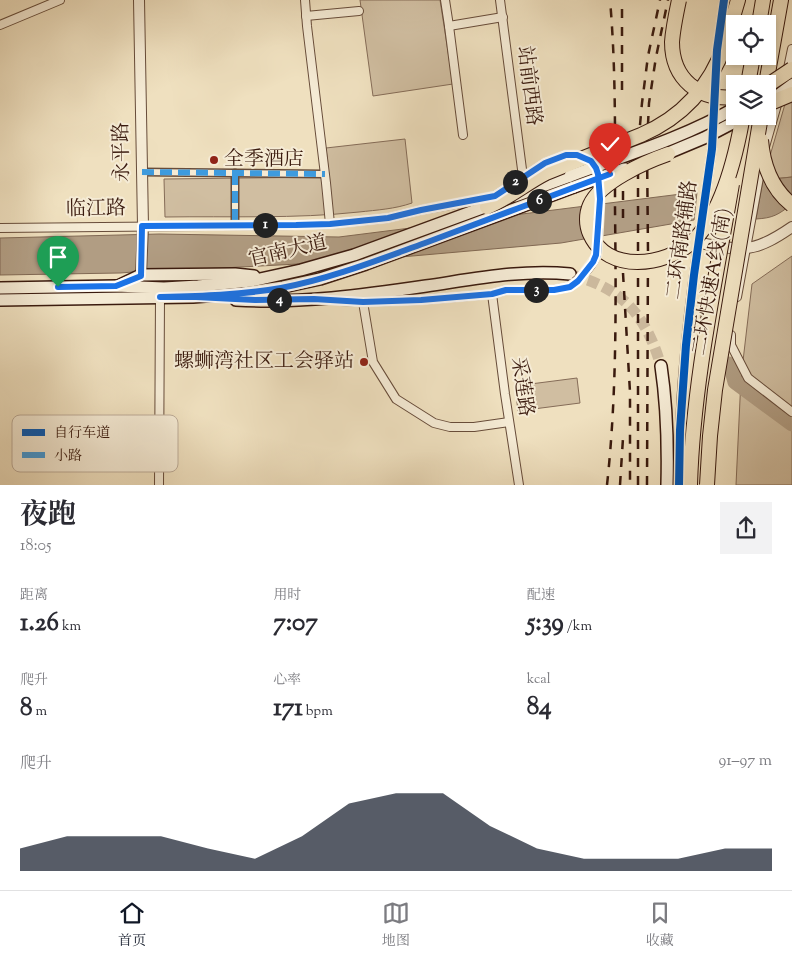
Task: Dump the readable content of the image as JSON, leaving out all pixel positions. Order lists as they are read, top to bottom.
{
  "streets": {
    "highway": ["二环快速A线(南)"],
    "main road": ["官南大道"],
    "street": [
      "站前西路",
      "永平路",
      "临江路",
      "二环南路辅路",
      "采莲路"
    ]
  },
  "crossings": [
    ["站前西路", "临江路"],
    ["永平路", "临江路"]
  ],
  "places": ["全季酒店", "螺蛳湾社区工会驿站"],
  "legend": ["自行车道", "小路"],
  "page": {
    "pins": [
      "2",
      "6",
      "1",
      "3",
      "4"
    ],
    "heading": ["夜跑", "18:05"],
    "stats": [
      ["距离", "1.26 km"],
      ["用时", "7:07"],
      ["配速", "5:39 /km"],
      ["爬升", "8 m"],
      ["心率", "171 bpm"],
      ["kcal", "84"]
    ],
    "chart": ["爬升", "91–97 m"],
    "tabs": ["首页", "地图", "收藏"]
  }
}
